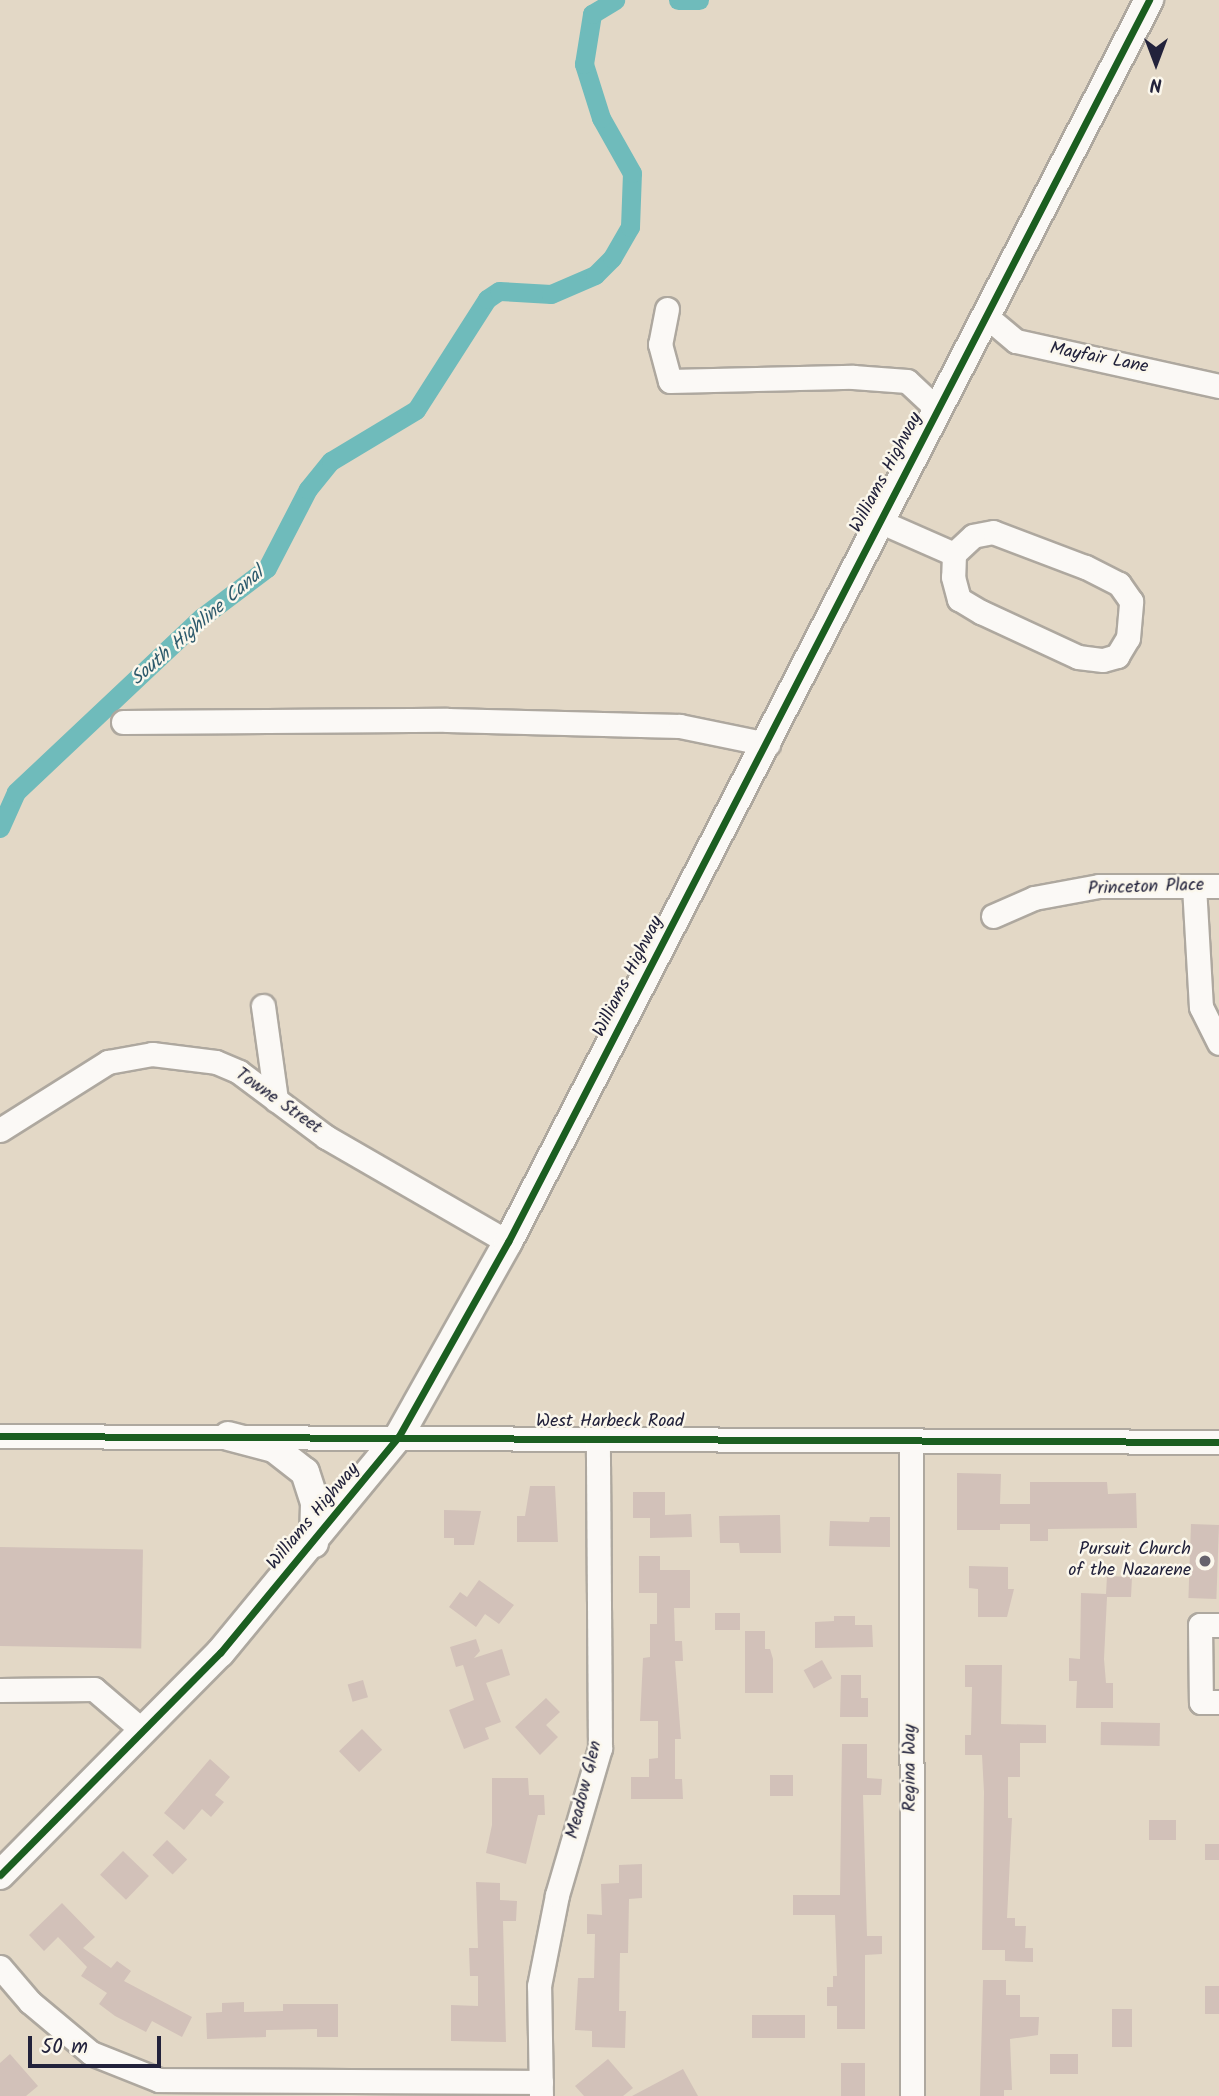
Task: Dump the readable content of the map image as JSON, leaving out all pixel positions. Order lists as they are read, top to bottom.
{
  "streets": {
    "main road": ["Williams Highway"],
    "street": [
      "Mayfair Lane",
      "Princeton Place",
      "Towne Street",
      "West Harbeck Road",
      "Regina Way",
      "Meadow Glen"
    ]
  },
  "crossings": [
    ["Mayfair Lane", "Williams Highway"],
    ["Williams Highway", "Towne Street"],
    ["Williams Highway", "West Harbeck Road"],
    ["West Harbeck Road", "Regina Way"],
    ["West Harbeck Road", "Meadow Glen"]
  ],
  "water": ["South Highline Canal"],
  "places": ["Pursuit Church of the Nazarene"],
  "scale_bar": "50 m",
  "north": "bottom"
}
